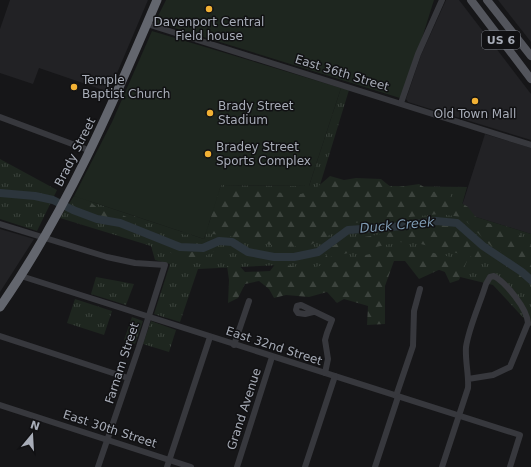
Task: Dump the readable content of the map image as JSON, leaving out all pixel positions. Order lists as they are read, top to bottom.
{
  "streets": {
    "highway": ["Brady Street"],
    "main road": ["US 6"],
    "street": [
      "East 36th Street",
      "East 32nd Street",
      "Farnam Street",
      "Grand Avenue",
      "East 30th Street"
    ]
  },
  "crossings": [
    ["East 36th Street", "Brady Street"],
    ["Brady Street", "East 32nd Street"],
    ["Brady Street", "Farnam Street"],
    ["East 32nd Street", "Farnam Street"],
    ["East 32nd Street", "Grand Avenue"],
    ["Farnam Street", "East 30th Street"]
  ],
  "water": ["Duck Creek"],
  "places": [
    "Davenport Central Field house",
    "Temple Baptist Church",
    "Old Town Mall",
    "Brady Street Stadium",
    "Bradey Street Sports Complex"
  ],
  "north": "top"
}
